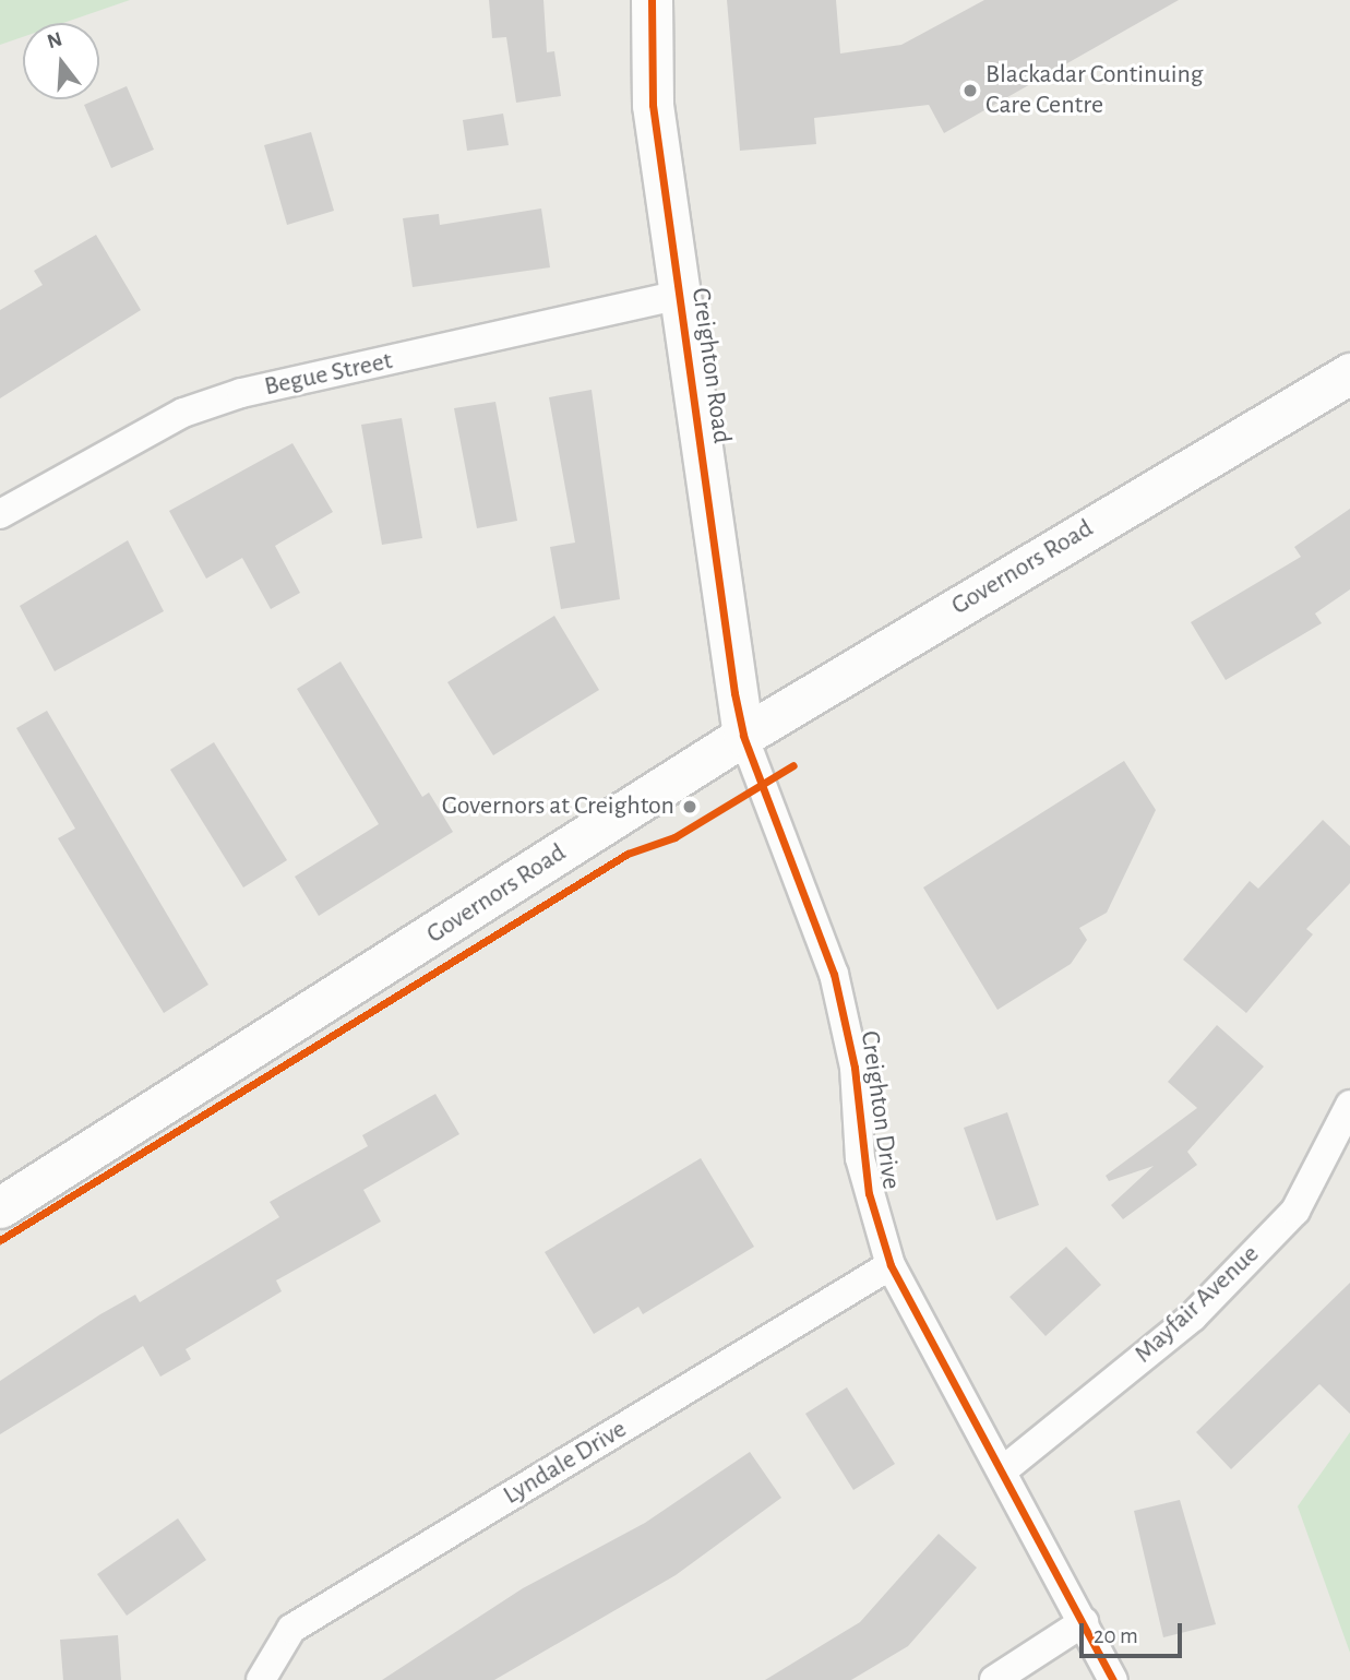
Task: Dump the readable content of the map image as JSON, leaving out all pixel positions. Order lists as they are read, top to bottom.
{
  "streets": {
    "main road": ["Creighton Road", "Governors Road"],
    "street": [
      "Begue Street",
      "Creighton Drive",
      "Mayfair Avenue",
      "Lyndale Drive"
    ]
  },
  "crossings": [
    ["Creighton Road", "Begue Street"],
    ["Creighton Road", "Governors Road"],
    ["Creighton Road", "Creighton Drive"],
    ["Governors Road", "Creighton Drive"],
    ["Creighton Drive", "Mayfair Avenue"],
    ["Creighton Drive", "Lyndale Drive"]
  ],
  "places": ["Blackadar Continuing Care Centre", "Governors at Creighton"],
  "scale_bar": "20 m",
  "north": "top"
}
